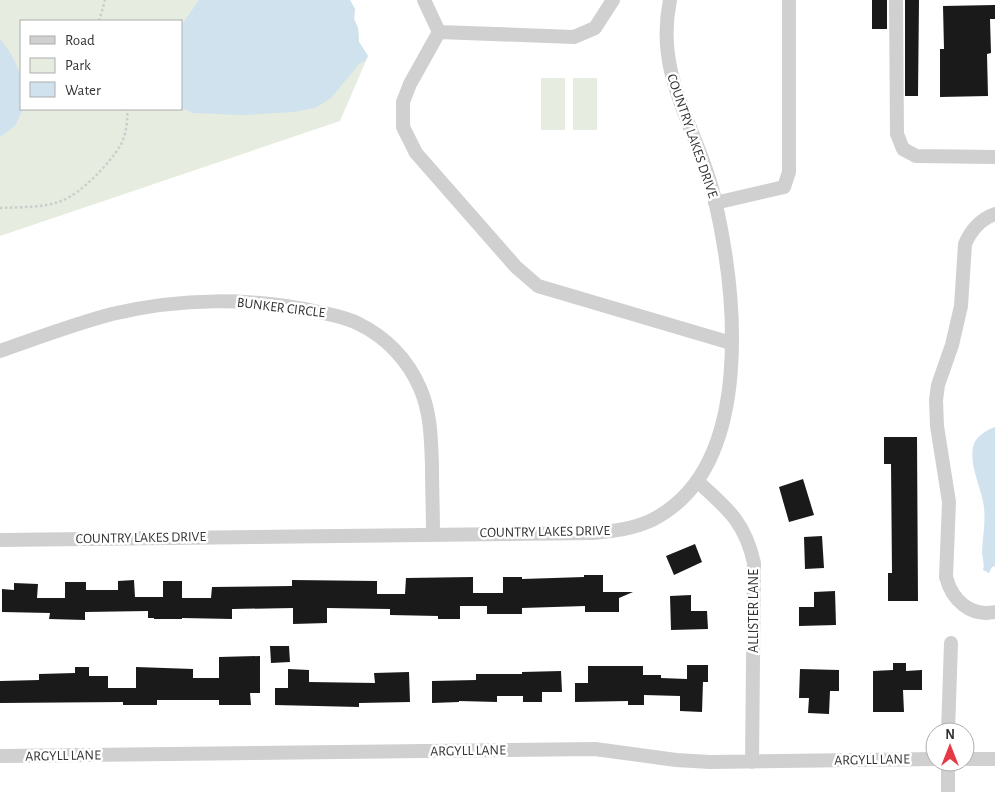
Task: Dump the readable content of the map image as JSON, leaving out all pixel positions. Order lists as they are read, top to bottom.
{
  "streets": {
    "street": [
      "COUNTRY LAKES DRIVE",
      "BUNKER CIRCLE",
      "ALLISTER LANE",
      "ARGYLL LANE"
    ]
  },
  "crossings": [
    ["COUNTRY LAKES DRIVE", "BUNKER CIRCLE"],
    ["COUNTRY LAKES DRIVE", "ALLISTER LANE"],
    ["ALLISTER LANE", "ARGYLL LANE"]
  ],
  "legend": ["Road", "Park", "Water"],
  "north": "top"
}
